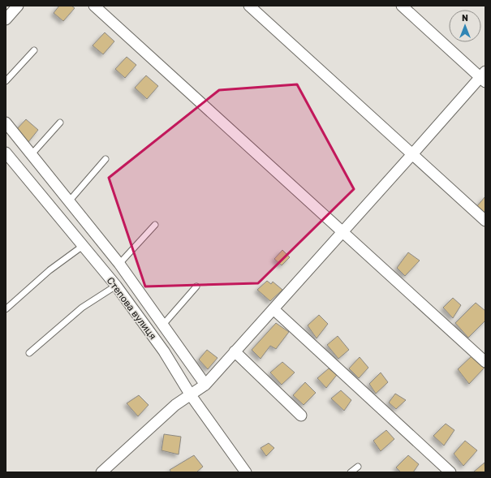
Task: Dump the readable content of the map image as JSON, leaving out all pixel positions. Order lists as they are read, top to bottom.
{
  "streets": {
    "street": ["Степова вулиця"]
  },
  "north": "top"
}
